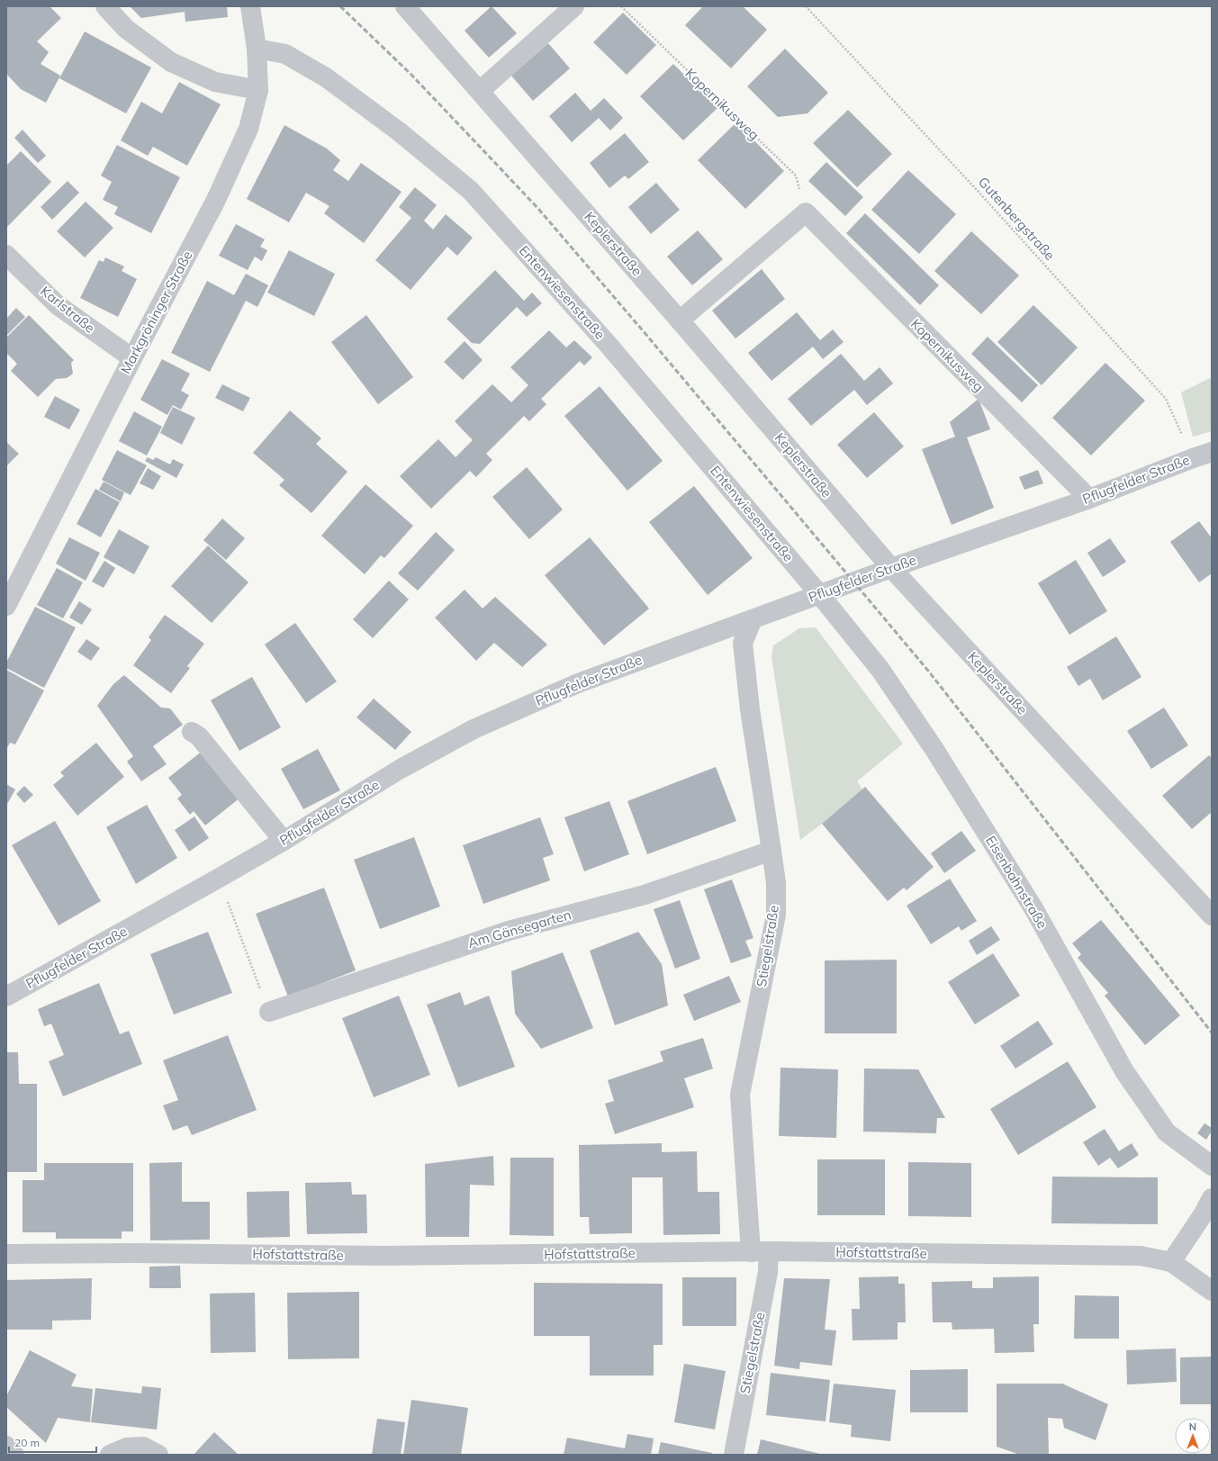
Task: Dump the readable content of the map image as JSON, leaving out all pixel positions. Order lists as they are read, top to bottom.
{
  "streets": {
    "street": [
      "Kopernikusweg",
      "Keplerstraße",
      "Entenwiesenstraße",
      "Karlstraße",
      "Markgröninger Straße",
      "Pflugfelder Straße",
      "Eisenbahnstraße",
      "Am Gänsegarten",
      "Stiegelstraße",
      "Hofstattstraße"
    ],
    "path": ["Gutenbergstraße"]
  },
  "crossings": [
    ["Kopernikusweg", "Pflugfelder Straße"],
    ["Gutenbergstraße", "Pflugfelder Straße"],
    ["Keplerstraße", "Pflugfelder Straße"],
    ["Entenwiesenstraße", "Markgröninger Straße"],
    ["Entenwiesenstraße", "Pflugfelder Straße"],
    ["Entenwiesenstraße", "Eisenbahnstraße"],
    ["Karlstraße", "Markgröninger Straße"],
    ["Pflugfelder Straße", "Eisenbahnstraße"],
    ["Pflugfelder Straße", "Stiegelstraße"],
    ["Am Gänsegarten", "Stiegelstraße"],
    ["Stiegelstraße", "Hofstattstraße"]
  ],
  "scale_bar": "20 m",
  "north": "top"
}
